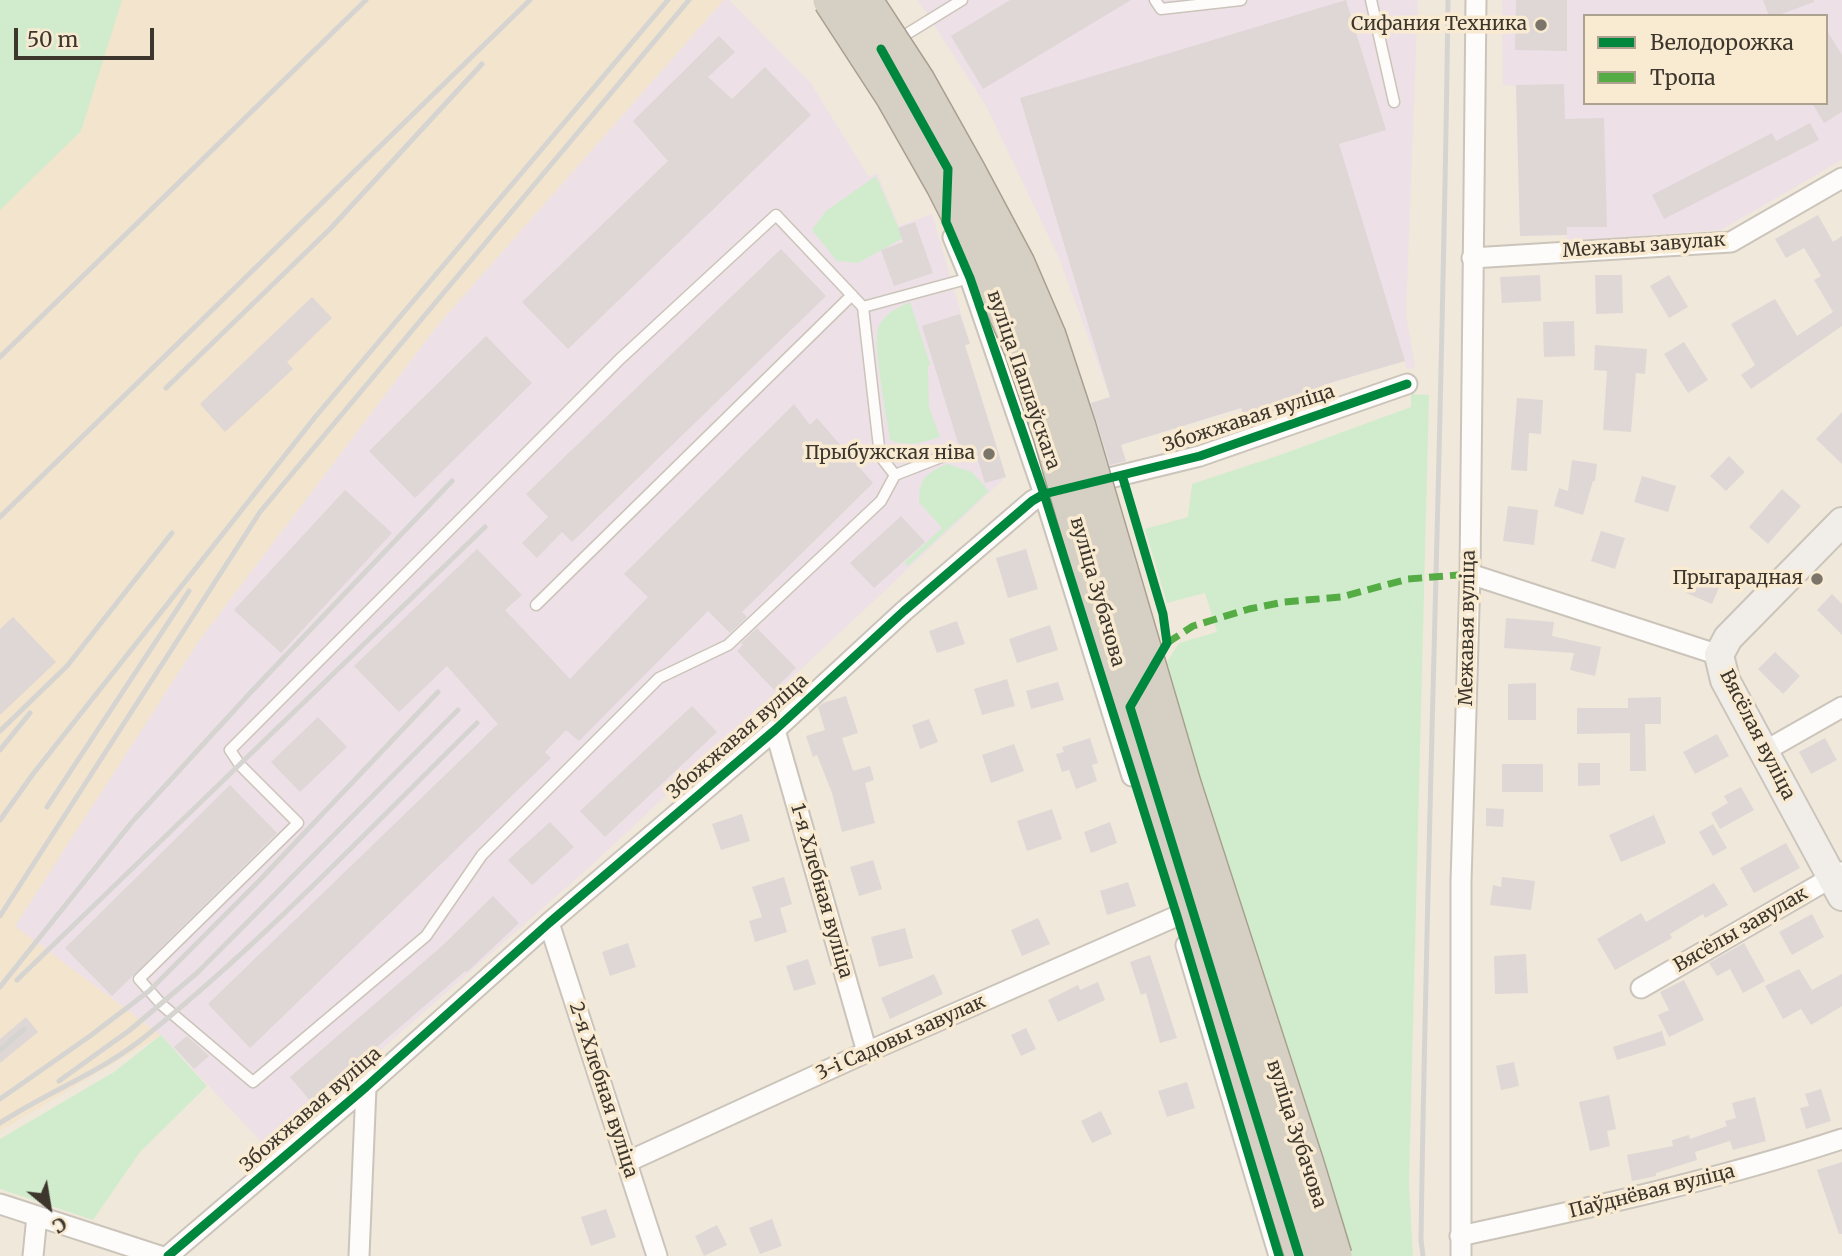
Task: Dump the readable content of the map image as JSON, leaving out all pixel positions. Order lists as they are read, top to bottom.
{
  "streets": {
    "highway": ["вуліца Зубачова"],
    "street": [
      "Межавы завулак",
      "вуліца Паплаўскага",
      "Збожжавая вуліца",
      "Межавая вуліца",
      "Вясёлая вуліца",
      "1-я Хлебная вуліца",
      "Вясёлы завулак",
      "3-і Садовы завулак",
      "2-я Хлебная вуліца",
      "Паўднёвая вуліца"
    ]
  },
  "crossings": [
    ["Межавы завулак", "Межавая вуліца"],
    ["вуліца Паплаўскага", "Збожжавая вуліца"],
    ["вуліца Паплаўскага", "3-і Садовы завулак"],
    ["Збожжавая вуліца", "1-я Хлебная вуліца"],
    ["Збожжавая вуліца", "2-я Хлебная вуліца"],
    ["Межавая вуліца", "Вясёлая вуліца"],
    ["Межавая вуліца", "Паўднёвая вуліца"],
    ["Вясёлая вуліца", "Вясёлы завулак"],
    ["1-я Хлебная вуліца", "3-і Садовы завулак"],
    ["3-і Садовы завулак", "2-я Хлебная вуліца"]
  ],
  "places": ["Сифания Техника", "Прыбужская ніва", "Прыгарадная"],
  "legend": ["Велодорожка", "Тропа"],
  "scale_bar": "50 m",
  "north": "bottom right"
}
